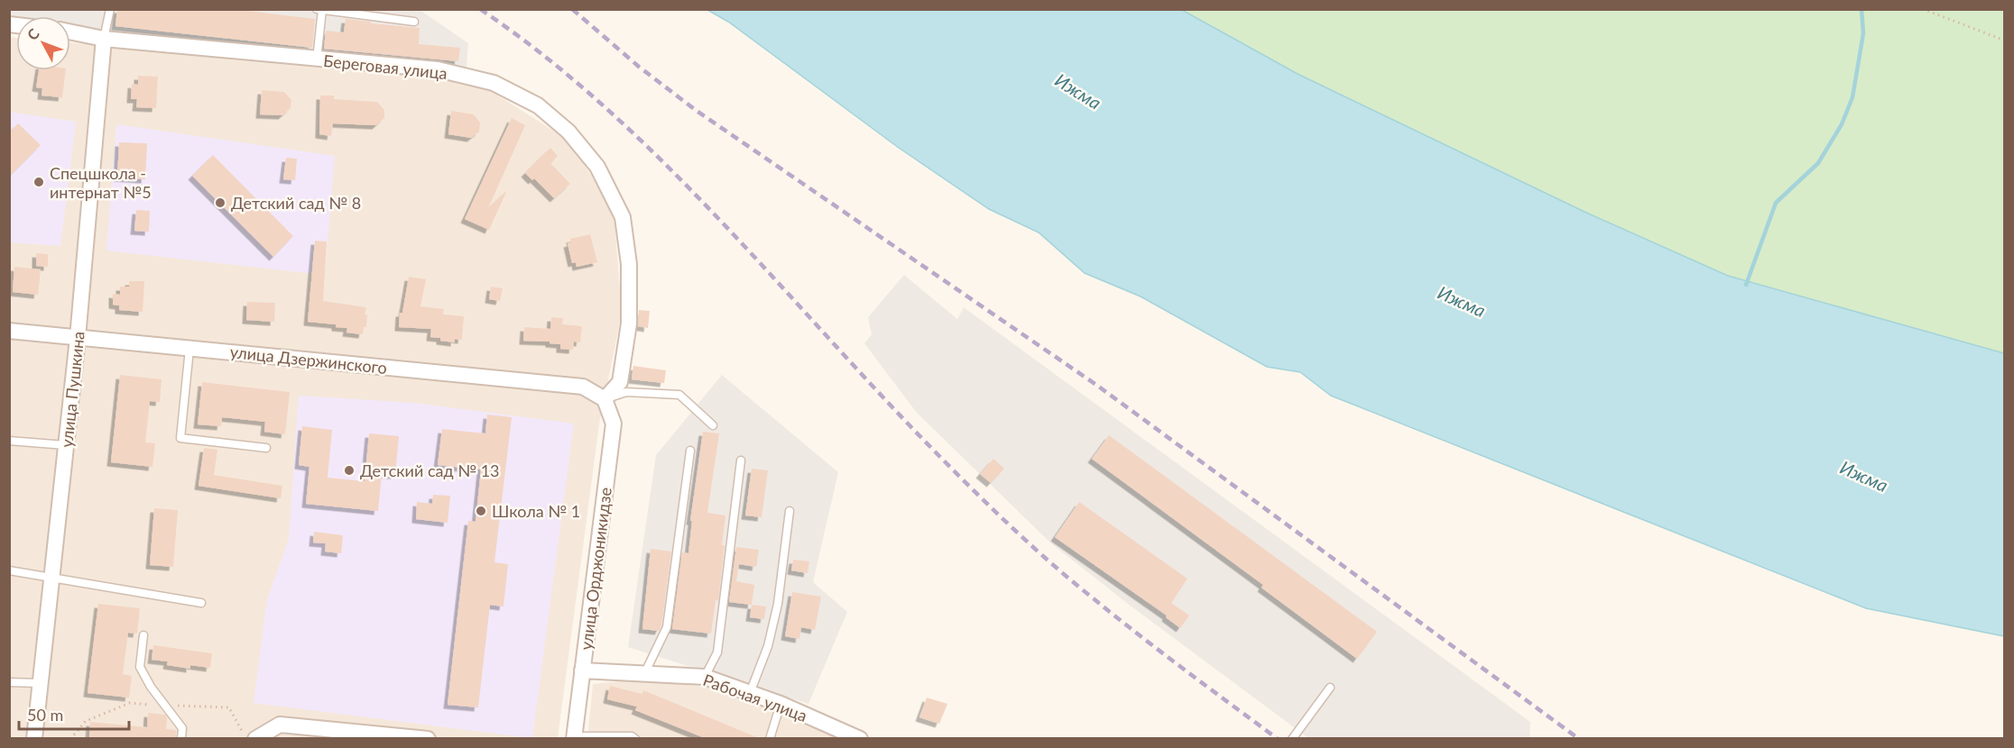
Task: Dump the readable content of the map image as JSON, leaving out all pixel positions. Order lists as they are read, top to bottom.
{
  "streets": {
    "street": [
      "Береговая улица",
      "улица Дзержинского",
      "улица Пушкина",
      "улица Орджоникидзе",
      "Рабочая улица"
    ]
  },
  "crossings": [
    ["Береговая улица", "улица Дзержинского"],
    ["Береговая улица", "улица Пушкина"],
    ["Береговая улица", "улица Орджоникидзе"],
    ["улица Дзержинского", "улица Пушкина"],
    ["улица Дзержинского", "улица Орджоникидзе"],
    ["улица Орджоникидзе", "Рабочая улица"]
  ],
  "water": ["Ижма"],
  "places": [
    "Спецшкола - интернат №5",
    "Детский сад № 8",
    "Детский сад № 13",
    "Школа № 1"
  ],
  "scale_bar": "50 m",
  "north": "top left"
}
